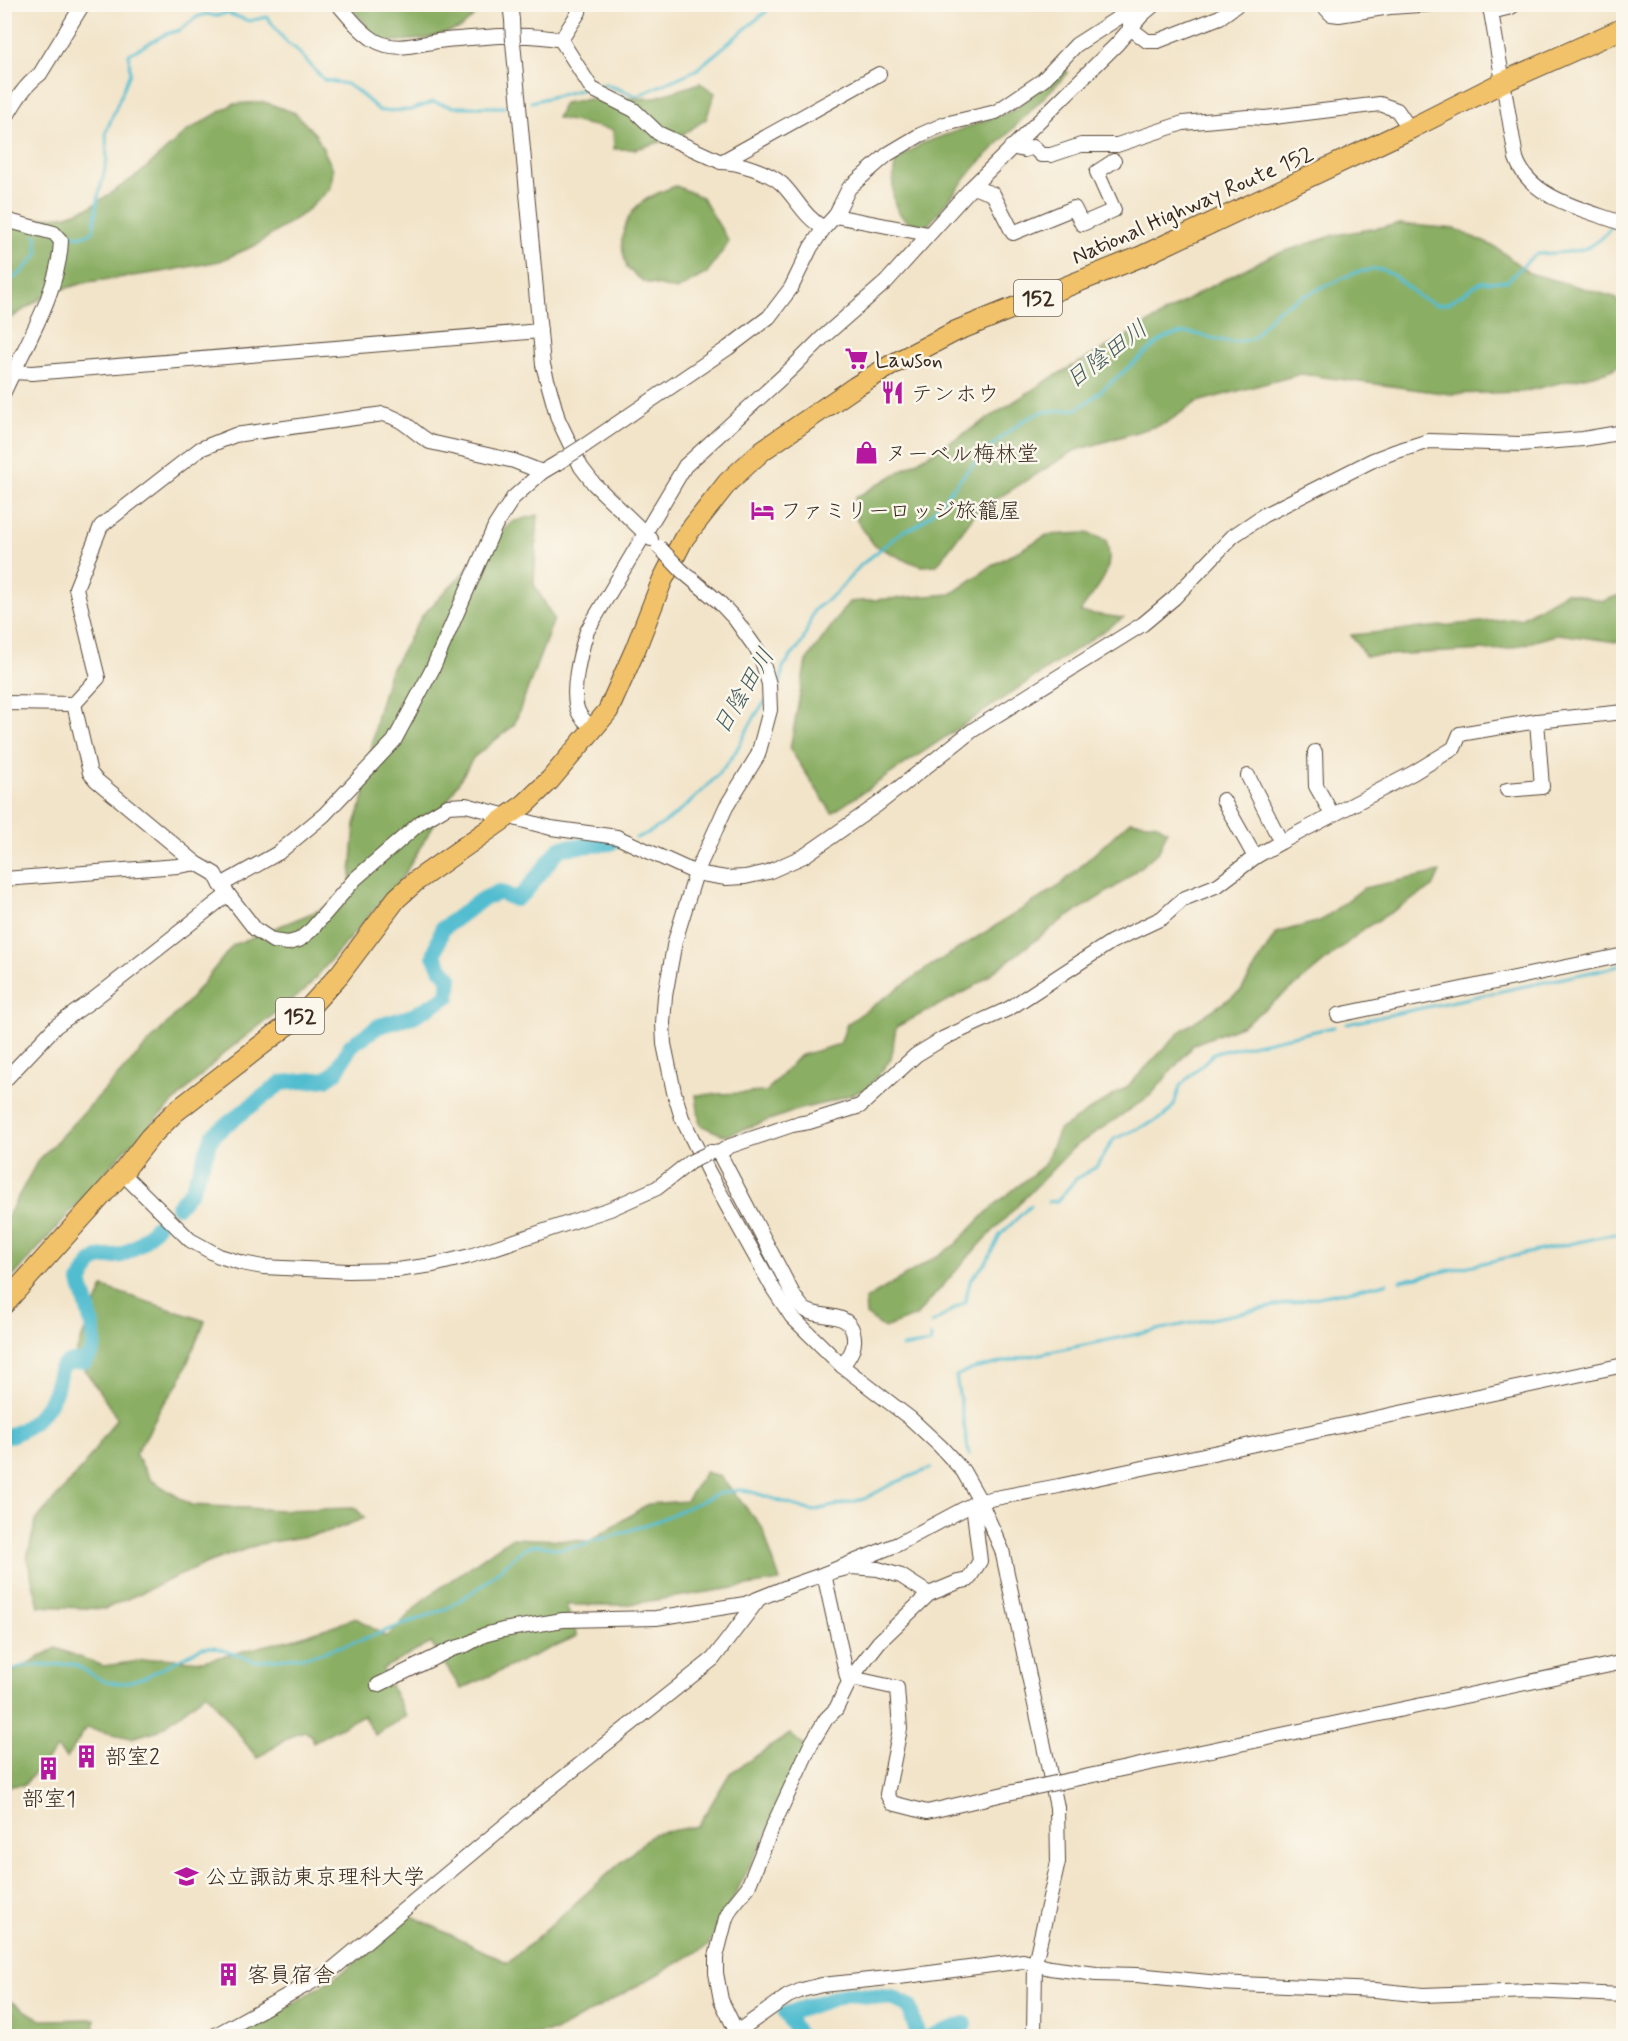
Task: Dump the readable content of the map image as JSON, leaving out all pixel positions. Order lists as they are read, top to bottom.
{
  "streets": {
    "highway": ["National Highway Route 152", "152"]
  },
  "water": ["日陰田川"],
  "places": {
    "supermarket": ["Lawson"],
    "restaurant": ["テンホウ"],
    "shop": ["ヌーベル梅林堂"],
    "hotel": ["ファミリーロッジ旅籠屋"],
    "building": ["部室2", "部室1", "客員宿舎"],
    "school or university": ["公立諏訪東京理科大学"]
  }
}
